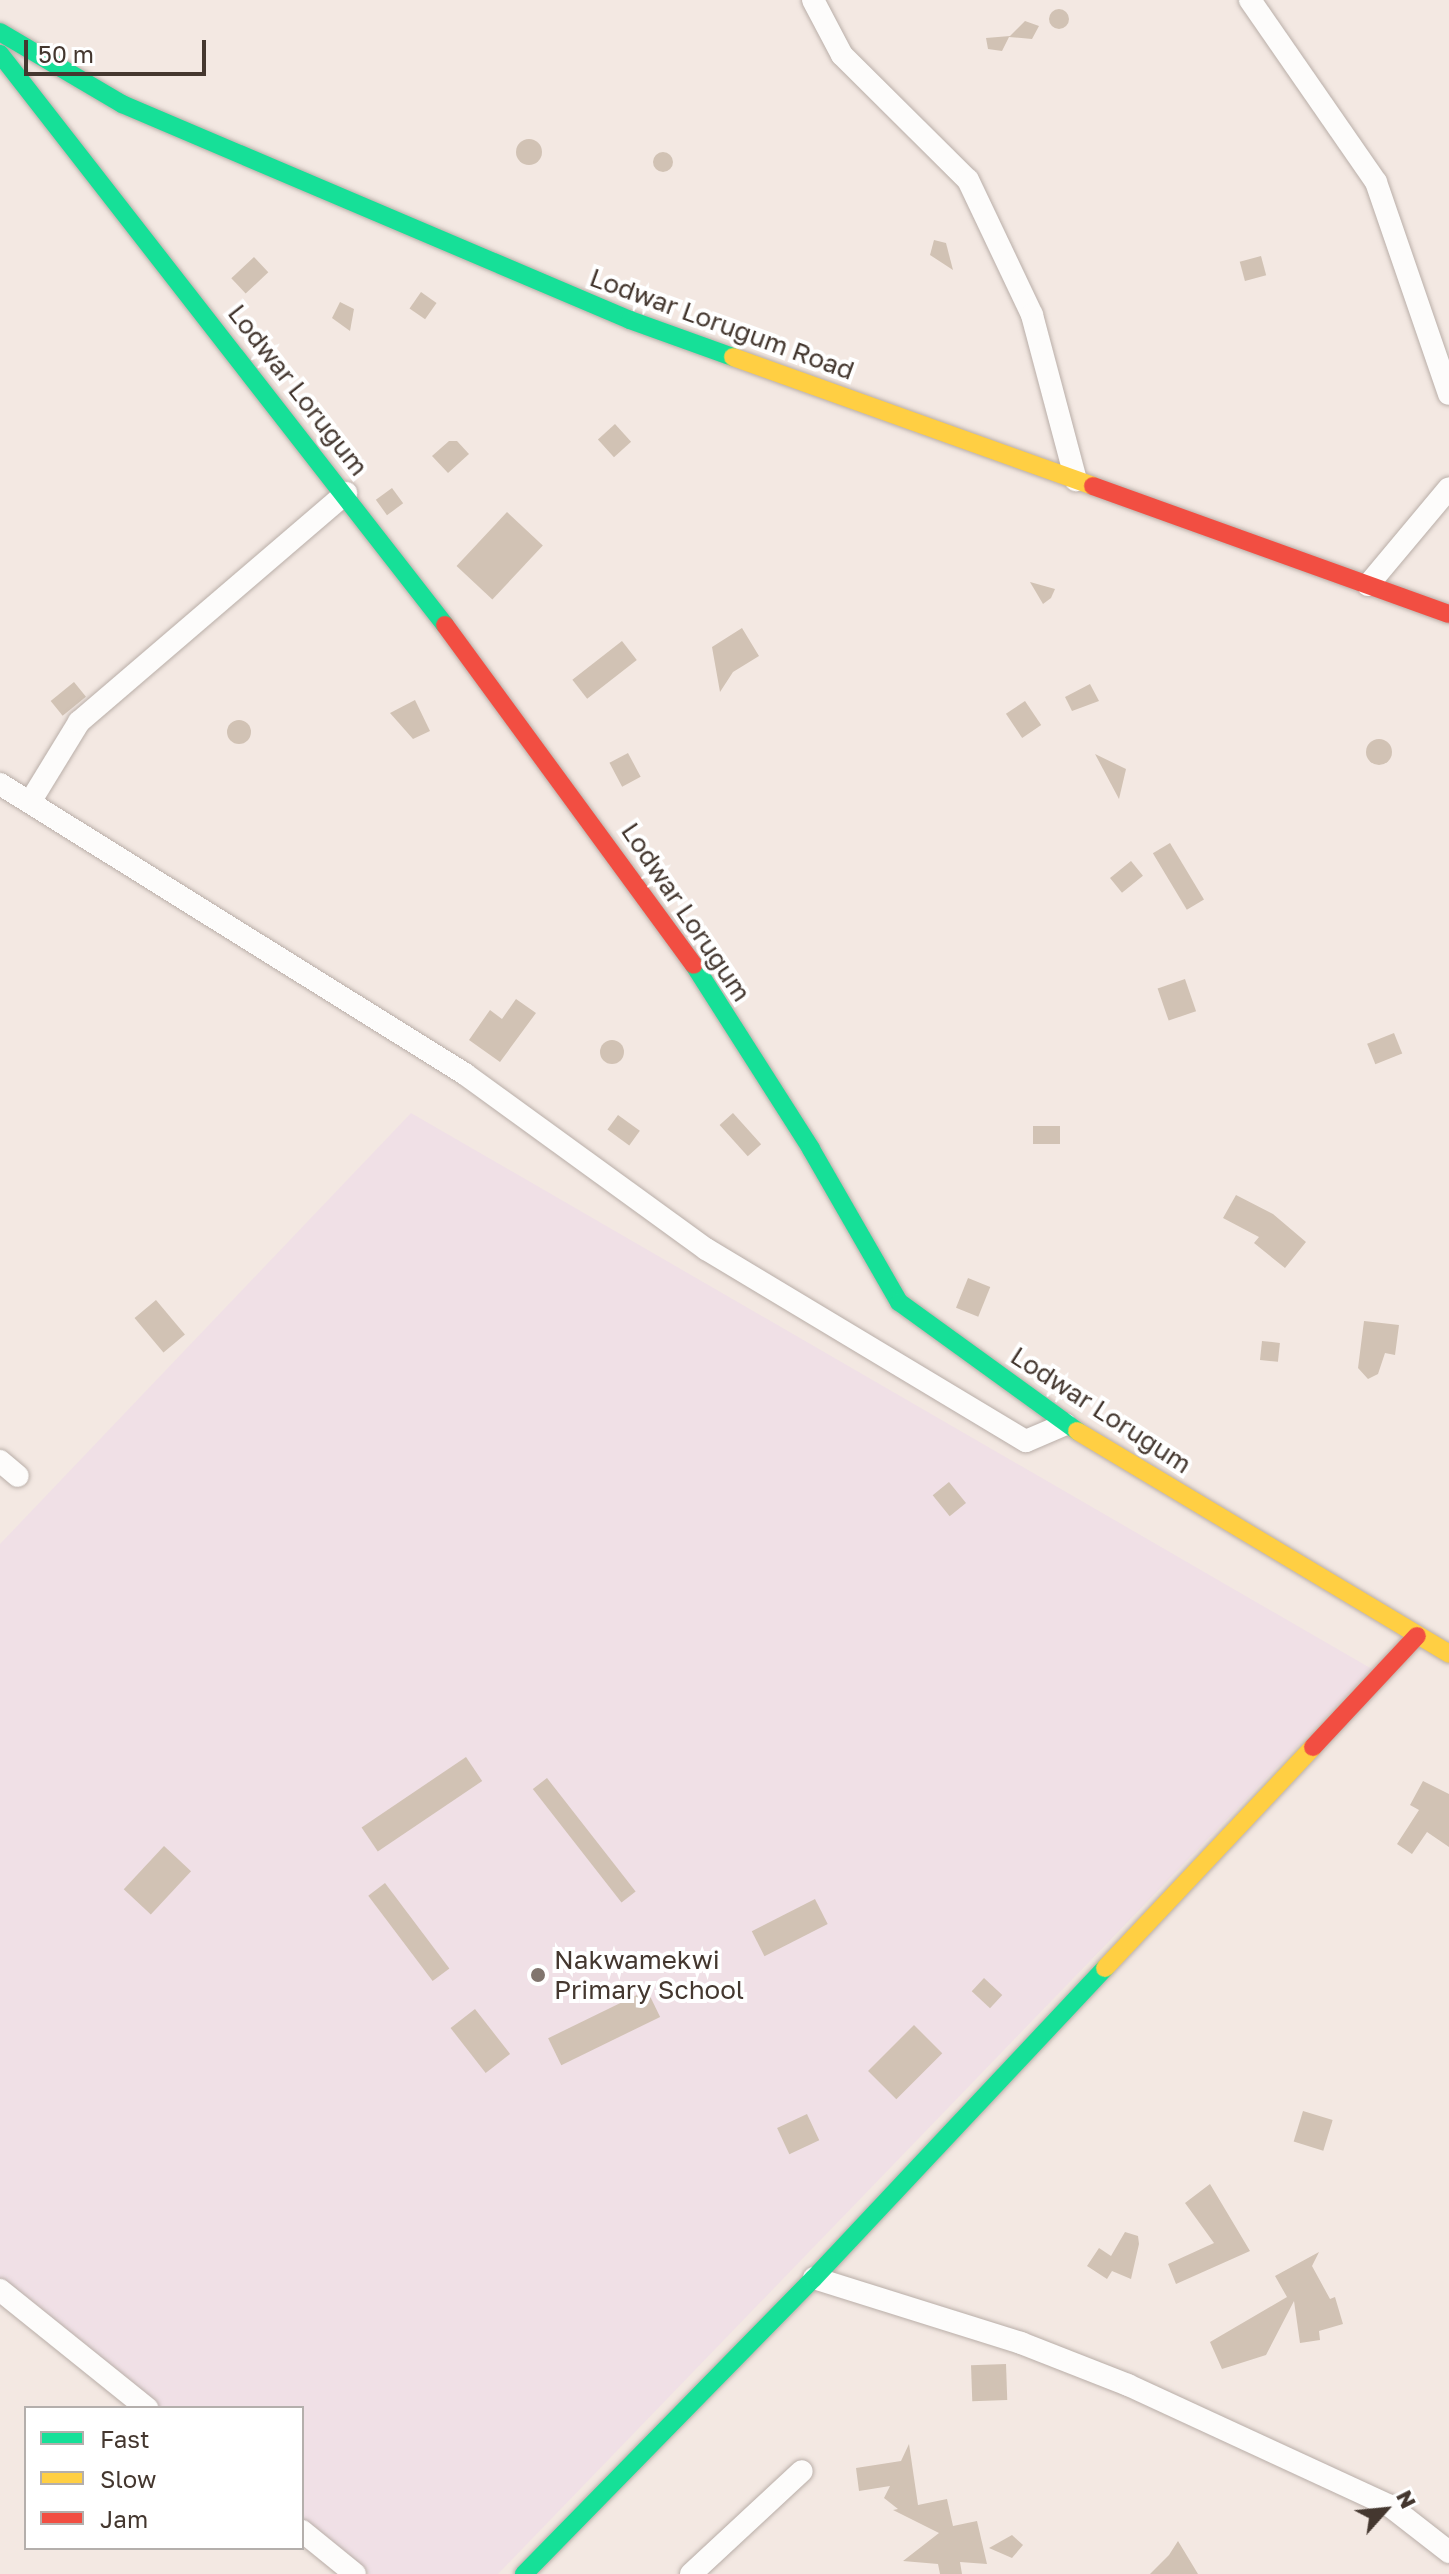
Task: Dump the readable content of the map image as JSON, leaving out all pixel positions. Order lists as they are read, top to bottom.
{
  "streets": {
    "street": ["Lodwar Lorugum Road", "Lodwar Lorugum"]
  },
  "places": ["Nakwamekwi Primary School"],
  "legend": ["Fast", "Slow", "Jam"],
  "scale_bar": "50 m",
  "north": "top right"
}
